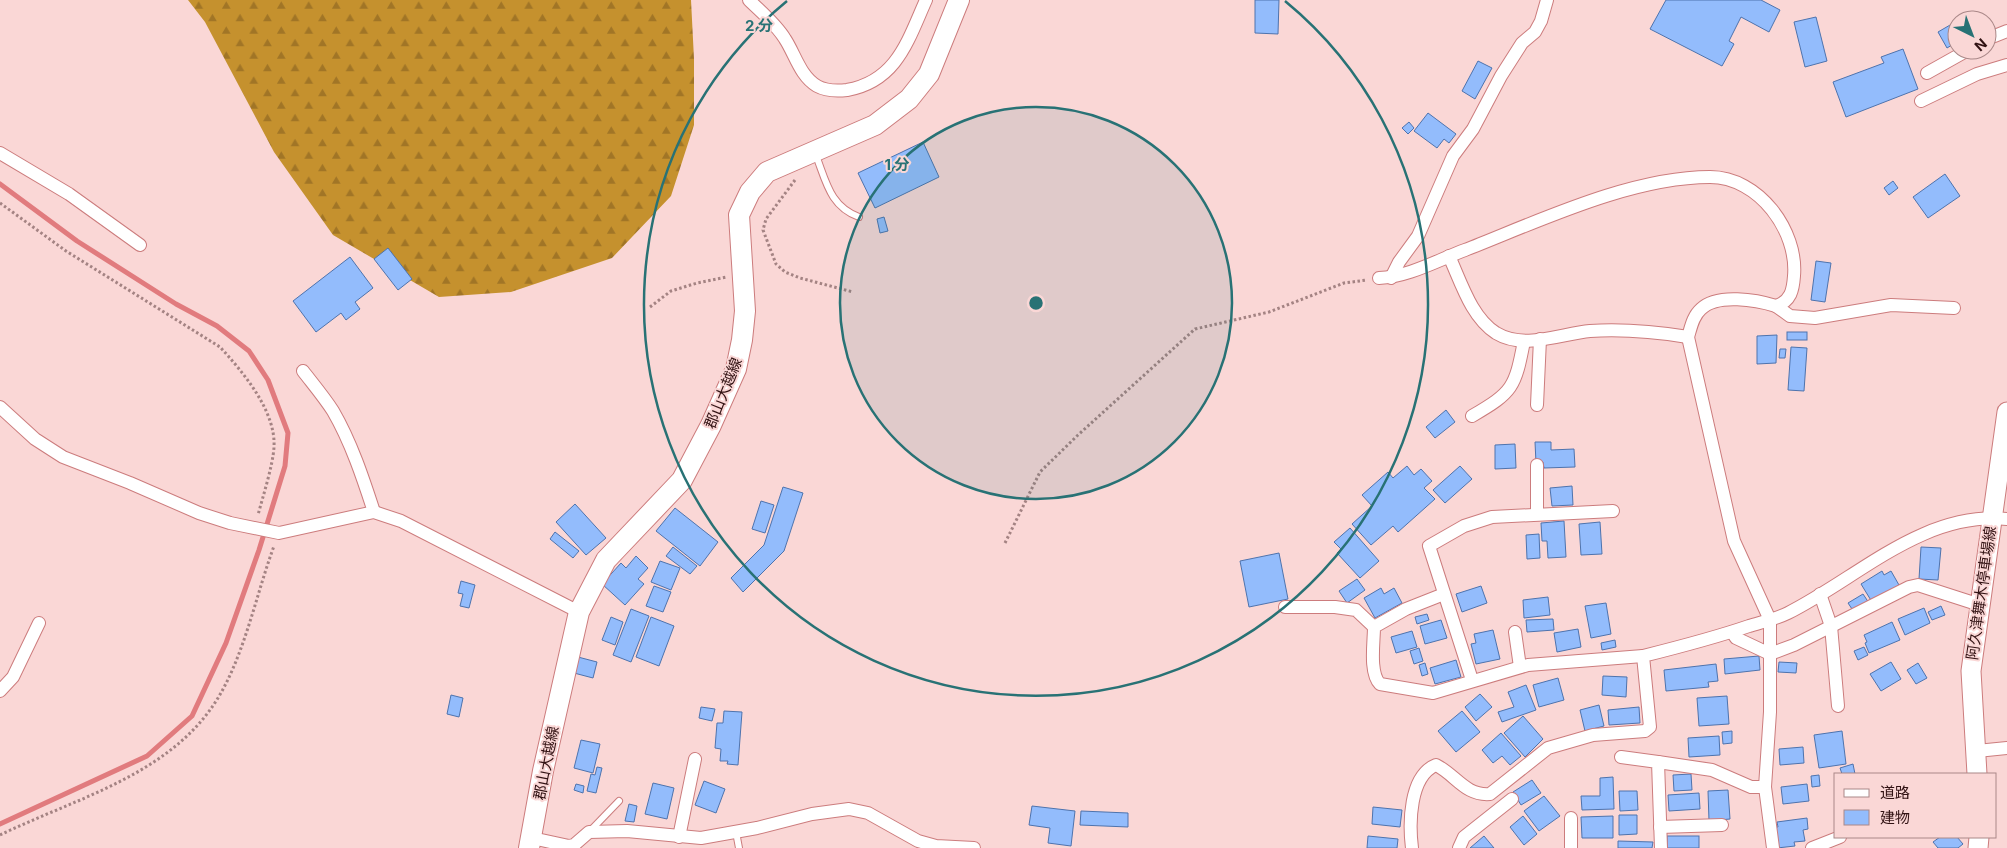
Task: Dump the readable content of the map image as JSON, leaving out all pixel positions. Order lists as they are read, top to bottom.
{
  "streets": {
    "main road": ["郡山大越線", "阿久津舞木停車場線"]
  },
  "legend": ["道路", "建物"],
  "north": "bottom right",
  "rings": ["2 分", "1 分"]
}
